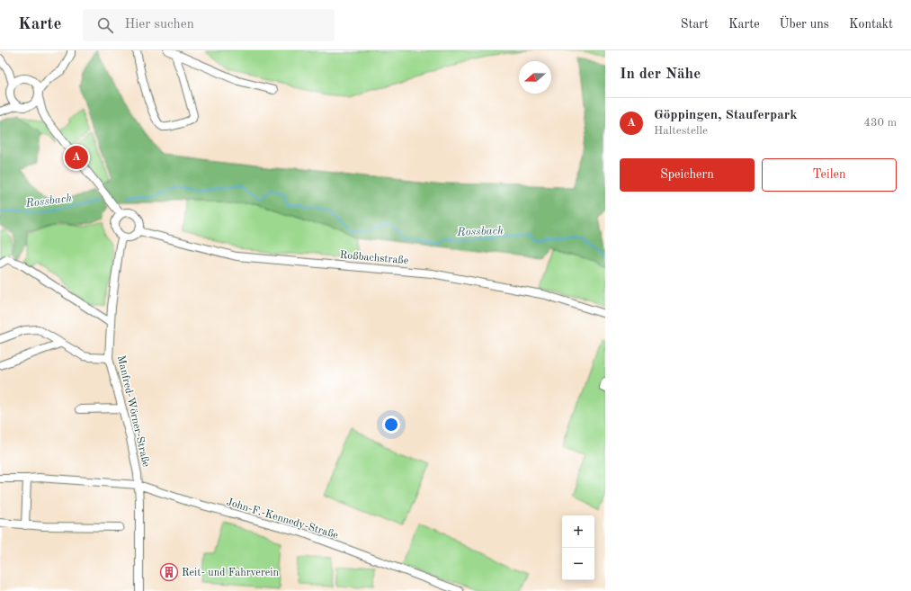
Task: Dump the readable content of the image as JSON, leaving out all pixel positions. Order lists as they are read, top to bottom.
{
  "streets": {
    "street": ["Roßbachstraße", "Manfred-Wörner-Straße", "John-F.-Kennedy-Straße"]
  },
  "crossings": [
    ["Roßbachstraße", "Manfred-Wörner-Straße"],
    ["Manfred-Wörner-Straße", "John-F.-Kennedy-Straße"]
  ],
  "water": ["Rossbach"],
  "places": {
    "building": ["Reit- und Fahrverein"]
  },
  "north": "left",
  "page": {
    "header": "Karte",
    "search": "Hier suchen",
    "nav": [
      "Start",
      "Karte",
      "Über uns",
      "Kontakt"
    ],
    "heading": "In der Nähe",
    "list": [
      {
        "mark": "A",
        "name": "Göppingen, Stauferpark",
        "note": "Haltestelle",
        "value": "430 m"
      }
    ],
    "pins": "A",
    "buttons": ["Speichern", "Teilen"],
    "map_buttons": ["+", "−"]
  }
}
